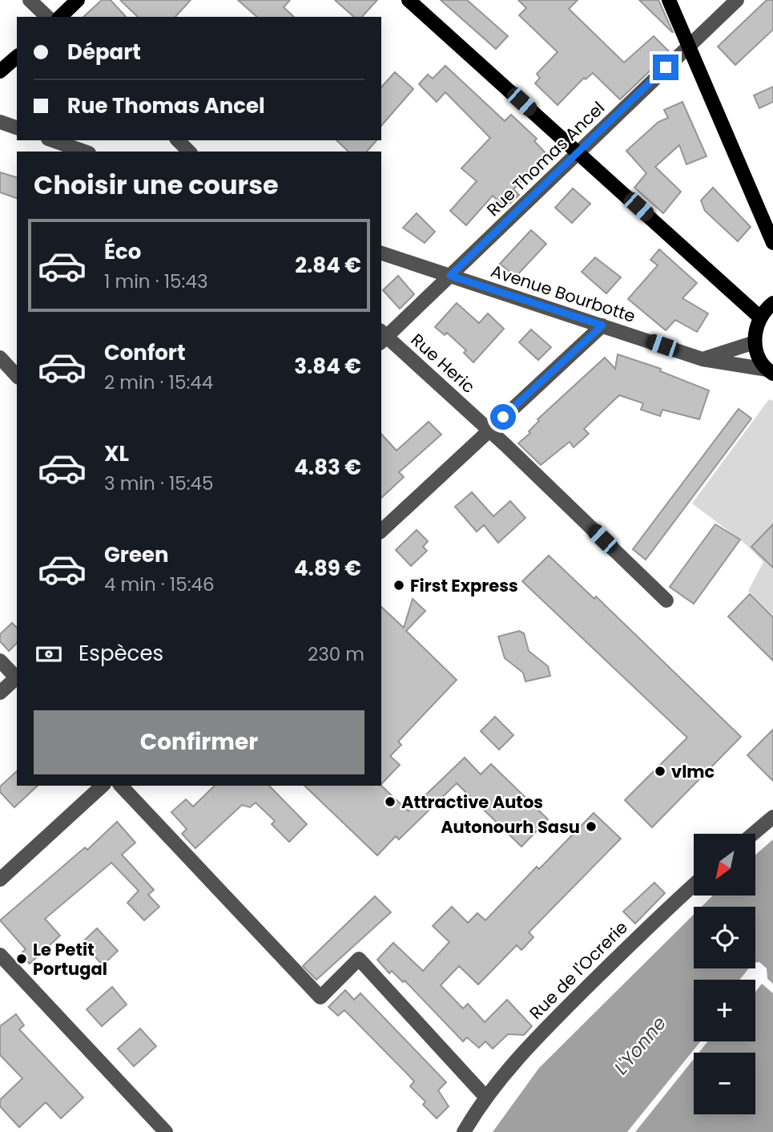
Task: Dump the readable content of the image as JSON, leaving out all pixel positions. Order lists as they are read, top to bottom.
{
  "streets": {
    "street": [
      "Rue Thomas Ancel",
      "Avenue Bourbotte",
      "Rue Heric",
      "Rue de l'Ocrerie"
    ]
  },
  "crossings": [
    ["Rue Thomas Ancel", "Avenue Bourbotte"],
    ["Rue Thomas Ancel", "Rue Heric"]
  ],
  "water": ["L'Yonne"],
  "places": [
    "First Express",
    "vlmc",
    "Attractive Autos",
    "Autonourh Sasu",
    "Le Petit Portugal"
  ],
  "north": "bottom left",
  "page": {
    "banner": ["Départ", "Rue Thomas Ancel"],
    "heading": "Choisir une course",
    "list": [
      {
        "name": "Éco",
        "note": "1 min · 15:43",
        "value": "2.84 €"
      },
      {
        "name": "Confort",
        "note": "2 min · 15:44",
        "value": "3.84 €"
      },
      {
        "name": "XL",
        "note": "3 min · 15:45",
        "value": "4.83 €"
      },
      {
        "name": "Green",
        "note": "4 min · 15:46",
        "value": "4.89 €"
      }
    ],
    "pay": ["Espèces", "230 m"],
    "buttons": "Confirmer",
    "map_buttons": ["+", "−"]
  }
}
